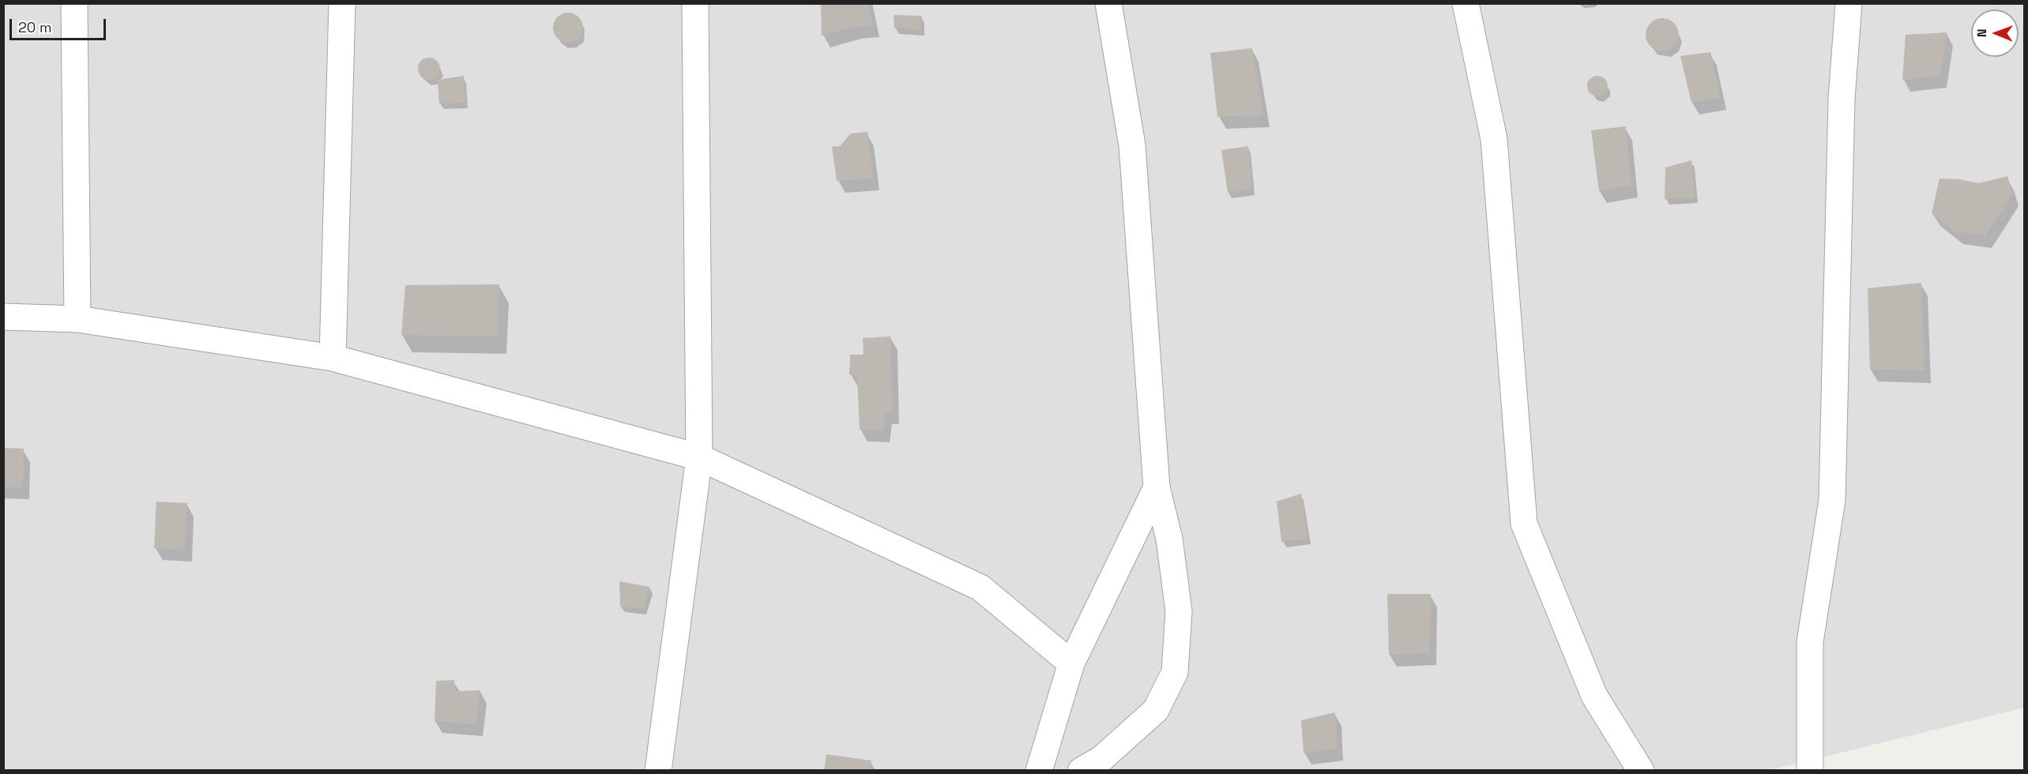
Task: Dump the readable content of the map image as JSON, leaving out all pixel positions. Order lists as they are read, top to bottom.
{
  "scale_bar": "20 m",
  "north": "left"
}
